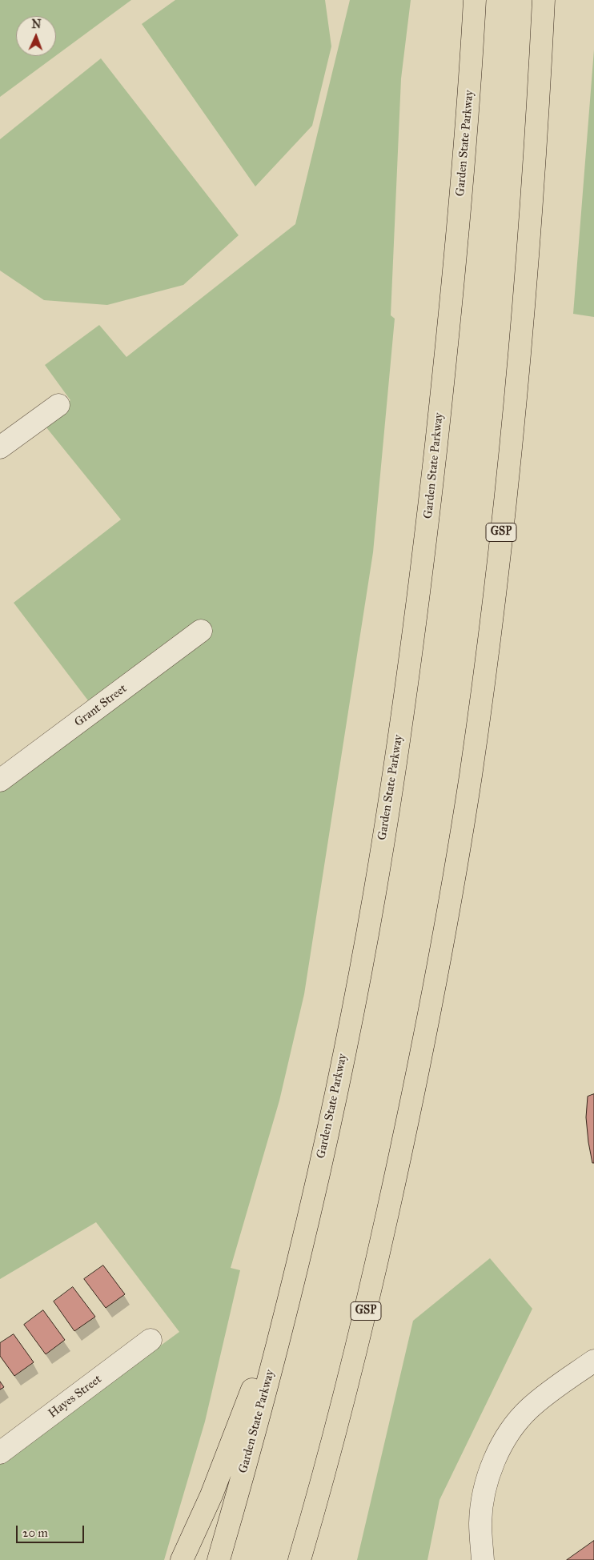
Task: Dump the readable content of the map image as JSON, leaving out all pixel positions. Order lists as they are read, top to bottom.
{
  "streets": {
    "highway": ["Garden State Parkway", "GSP"],
    "street": ["Grant Street", "Hayes Street"]
  },
  "scale_bar": "20 m",
  "north": "top"
}
